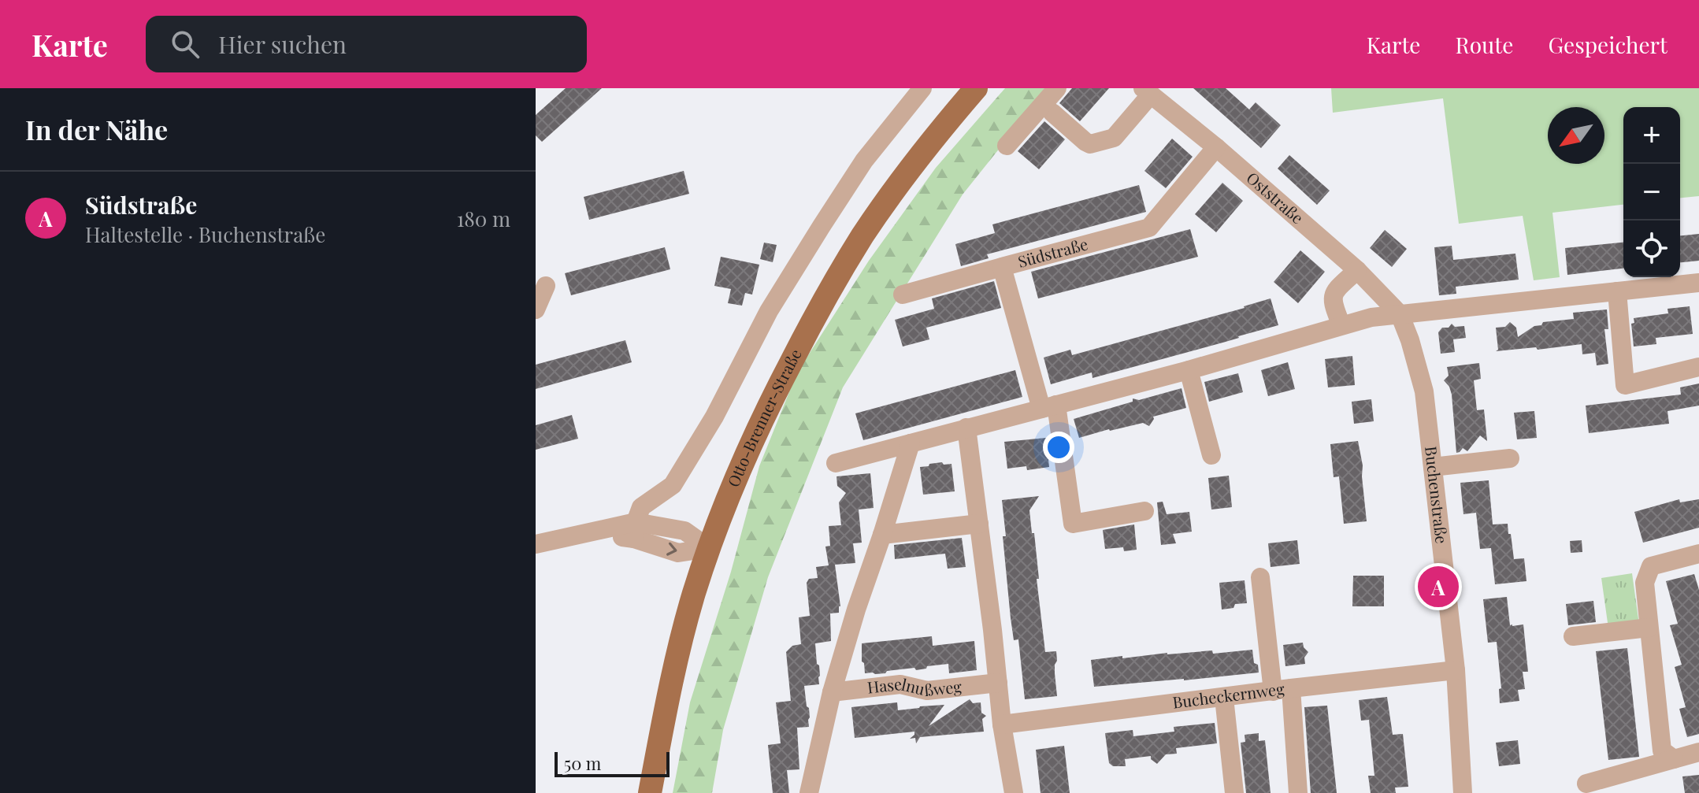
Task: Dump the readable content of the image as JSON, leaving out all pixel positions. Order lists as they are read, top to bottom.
{
  "streets": {
    "main road": ["Otto-Brenner-Straße"],
    "street": [
      "Oststraße",
      "Südstraße",
      "Buchenstraße",
      "Haselnußweg",
      "Bucheckernweg"
    ]
  },
  "crossings": [
    ["Oststraße", "Südstraße"],
    ["Oststraße", "Buchenstraße"],
    ["Buchenstraße", "Bucheckernweg"]
  ],
  "scale_bar": "50 m",
  "north": "bottom left",
  "page": {
    "header": "Karte",
    "search": "Hier suchen",
    "nav": ["Karte", "Route", "Gespeichert"],
    "heading": "In der Nähe",
    "map_buttons": ["+", "−"],
    "list": [
      {
        "mark": "A",
        "name": "Südstraße",
        "note": "Haltestelle · Buchenstraße",
        "value": "180 m"
      }
    ],
    "pins": "A",
    "scale": "50 m"
  }
}
